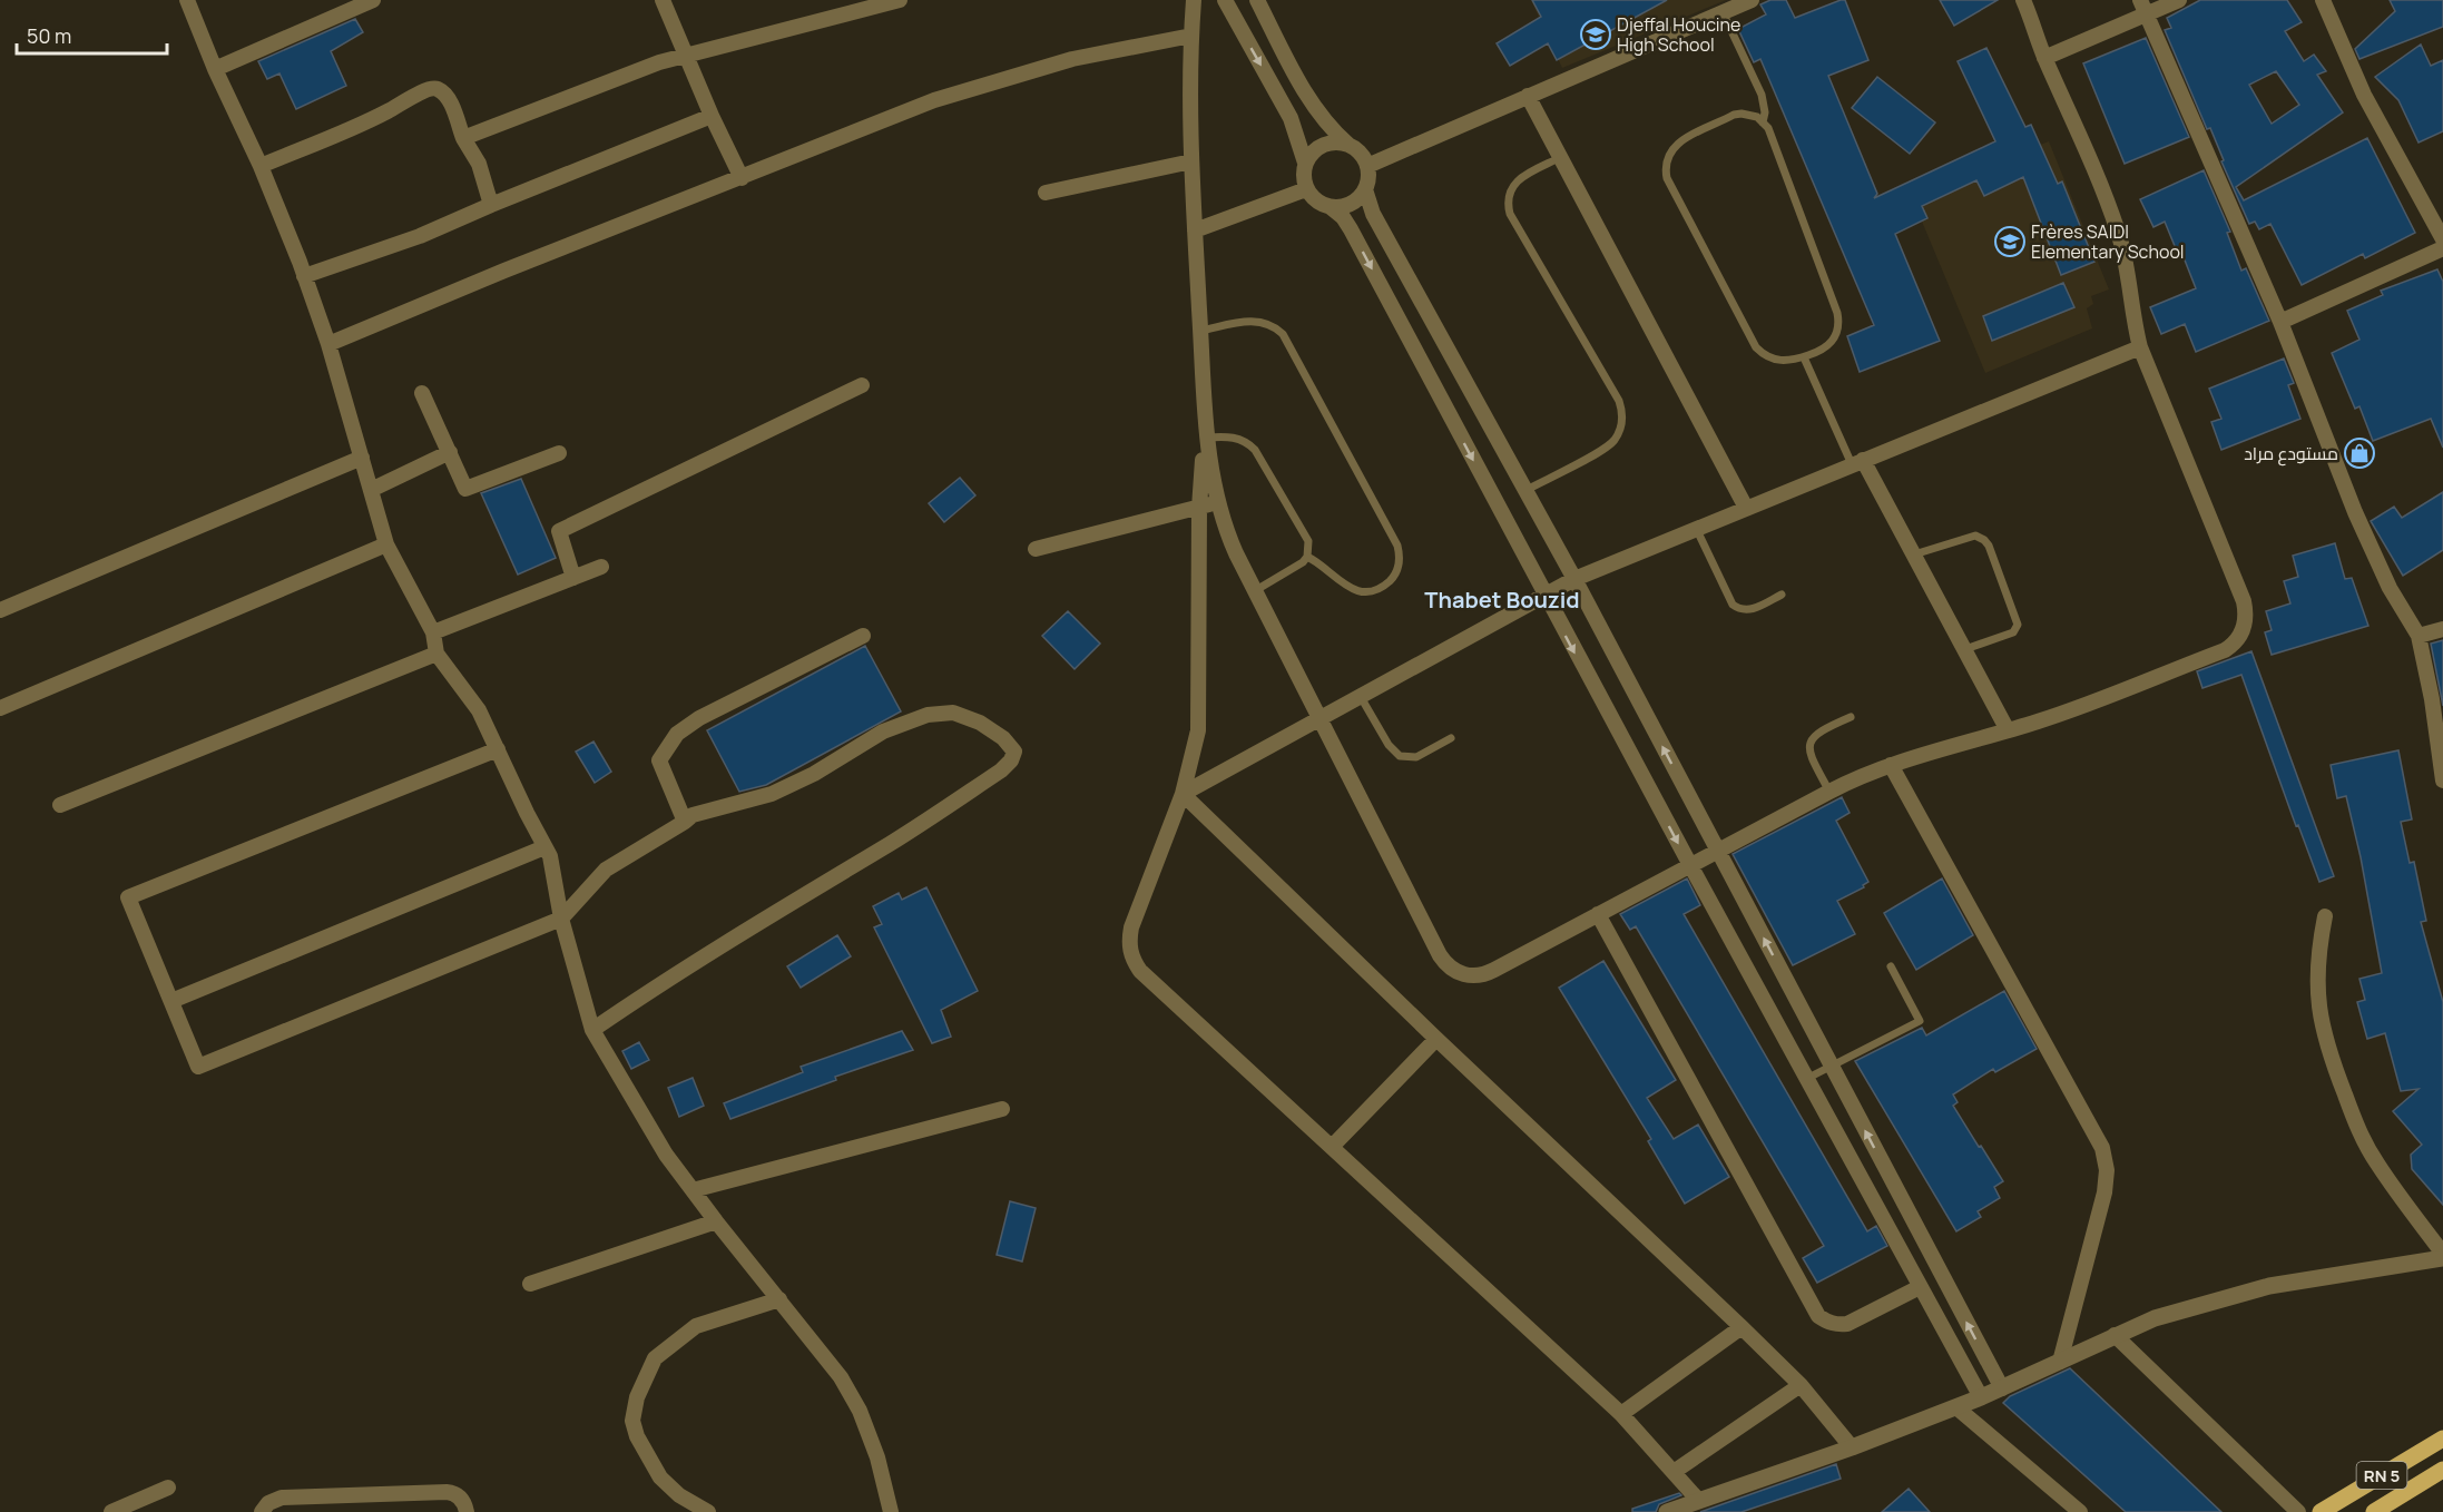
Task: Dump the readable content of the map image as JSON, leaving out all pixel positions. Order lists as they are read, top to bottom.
{
  "streets": {
    "main road": ["RN 5"]
  },
  "districts": ["Thabet Bouzid"],
  "places": {
    "school or university": ["Djeffal Houcine High School", "Frères SAIDI Elementary School"],
    "shop": ["مستودع مراد"]
  },
  "scale_bar": "50 m"
}
